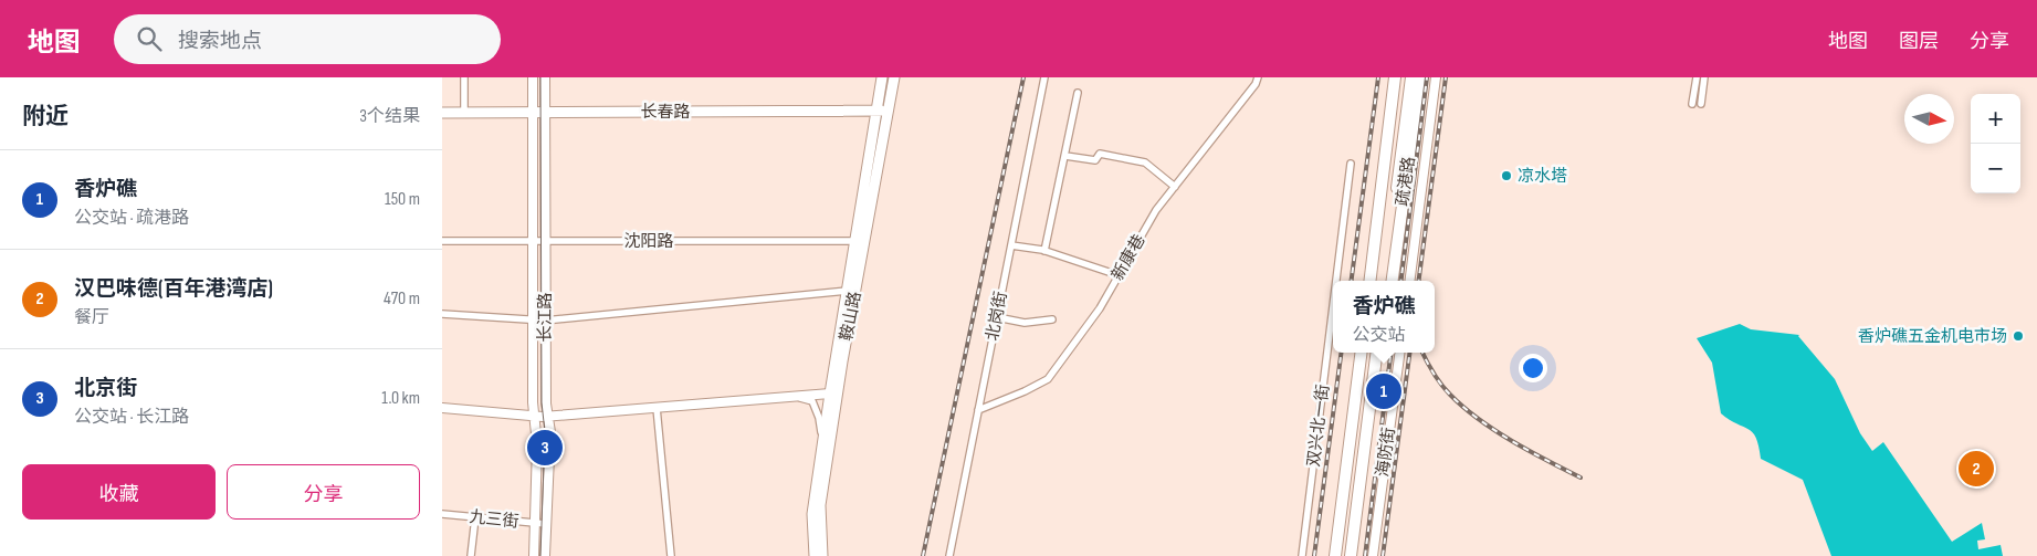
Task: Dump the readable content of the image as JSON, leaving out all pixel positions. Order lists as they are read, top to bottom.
{
  "streets": {
    "highway": ["疏港路"],
    "main road": [
      "长春路",
      "鞍山路",
      "长江路",
      "海防街"
    ],
    "street": [
      "沈阳路",
      "新康巷",
      "北岗街",
      "双兴北一街",
      "九三街"
    ]
  },
  "crossings": [
    ["长春路", "鞍山路"],
    ["长春路", "长江路"],
    ["沈阳路", "鞍山路"],
    ["沈阳路", "长江路"],
    ["新康巷", "北岗街"],
    ["长江路", "九三街"]
  ],
  "places": ["凉水塔", "香炉礁五金机电市场"],
  "north": "right",
  "page": {
    "header": "地图",
    "search": "搜索地点",
    "nav": ["地图", "图层", "分享"],
    "heading": ["附近", "3个结果"],
    "map_buttons": ["+", "−"],
    "list": [
      {
        "mark": "1",
        "name": "香炉礁",
        "note": "公交站 · 疏港路",
        "value": "150 m"
      },
      {
        "mark": "2",
        "name": "汉巴味德(百年港湾店)",
        "note": "餐厅",
        "value": "470 m"
      },
      {
        "mark": "3",
        "name": "北京街",
        "note": "公交站 · 长江路",
        "value": "1.0 km"
      }
    ],
    "popup": ["香炉礁", "公交站"],
    "pins": ["1", "3", "2"],
    "buttons": ["收藏", "分享"]
  }
}
